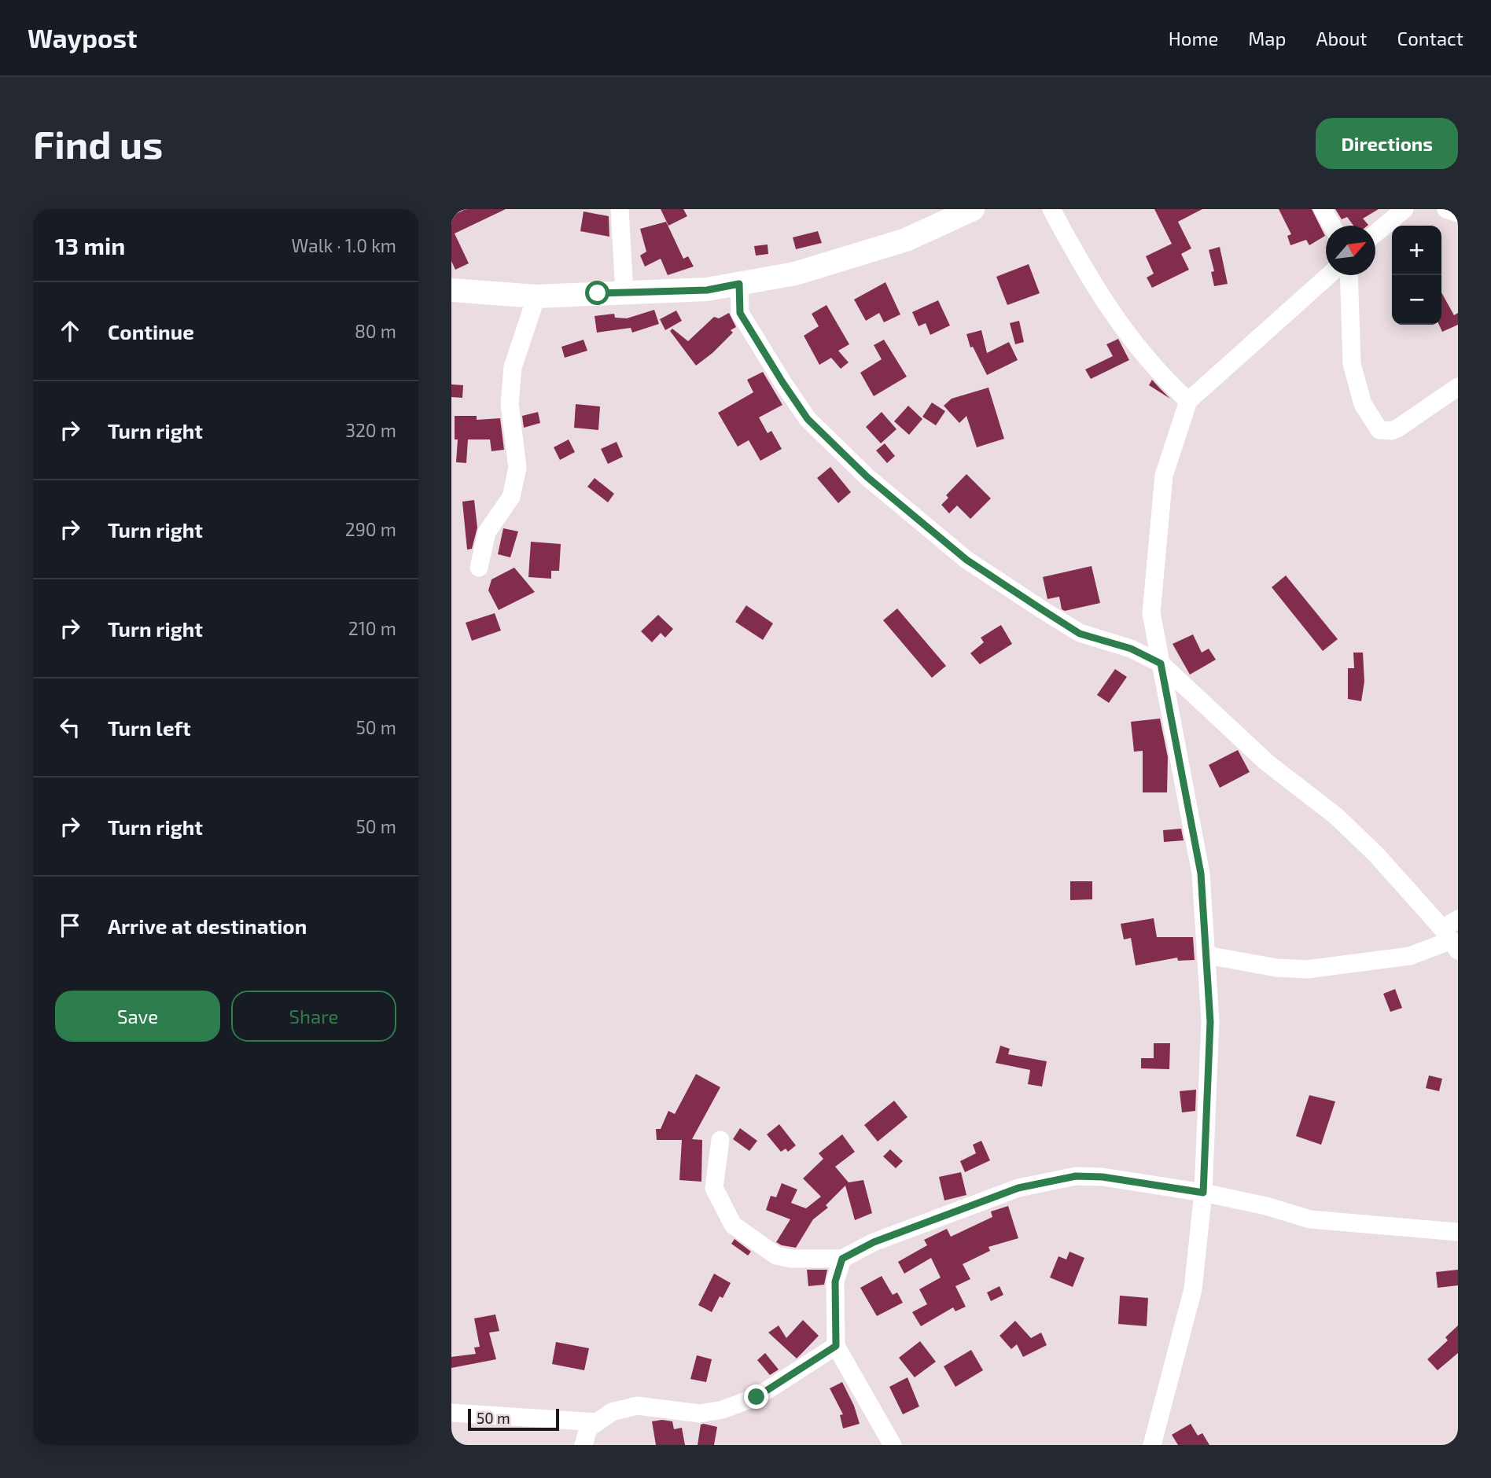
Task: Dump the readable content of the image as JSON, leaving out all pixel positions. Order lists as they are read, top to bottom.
{
  "scale_bar": "50 m",
  "north": "top right",
  "page": {
    "header": "Waypost",
    "nav": [
      "Home",
      "Map",
      "About",
      "Contact"
    ],
    "buttons": [
      "Directions",
      ["Save", "Share"]
    ],
    "title": "Find us",
    "heading": ["13 min", "Walk · 1.0 km"],
    "map_buttons": ["+", "−"],
    "list": [
      ["Continue", "80 m"],
      ["Turn right", "320 m"],
      ["Turn right", "290 m"],
      ["Turn right", "210 m"],
      ["Turn left", "50 m"],
      ["Turn right", "50 m"],
      "Arrive at destination"
    ],
    "scale": "50 m"
  }
}
